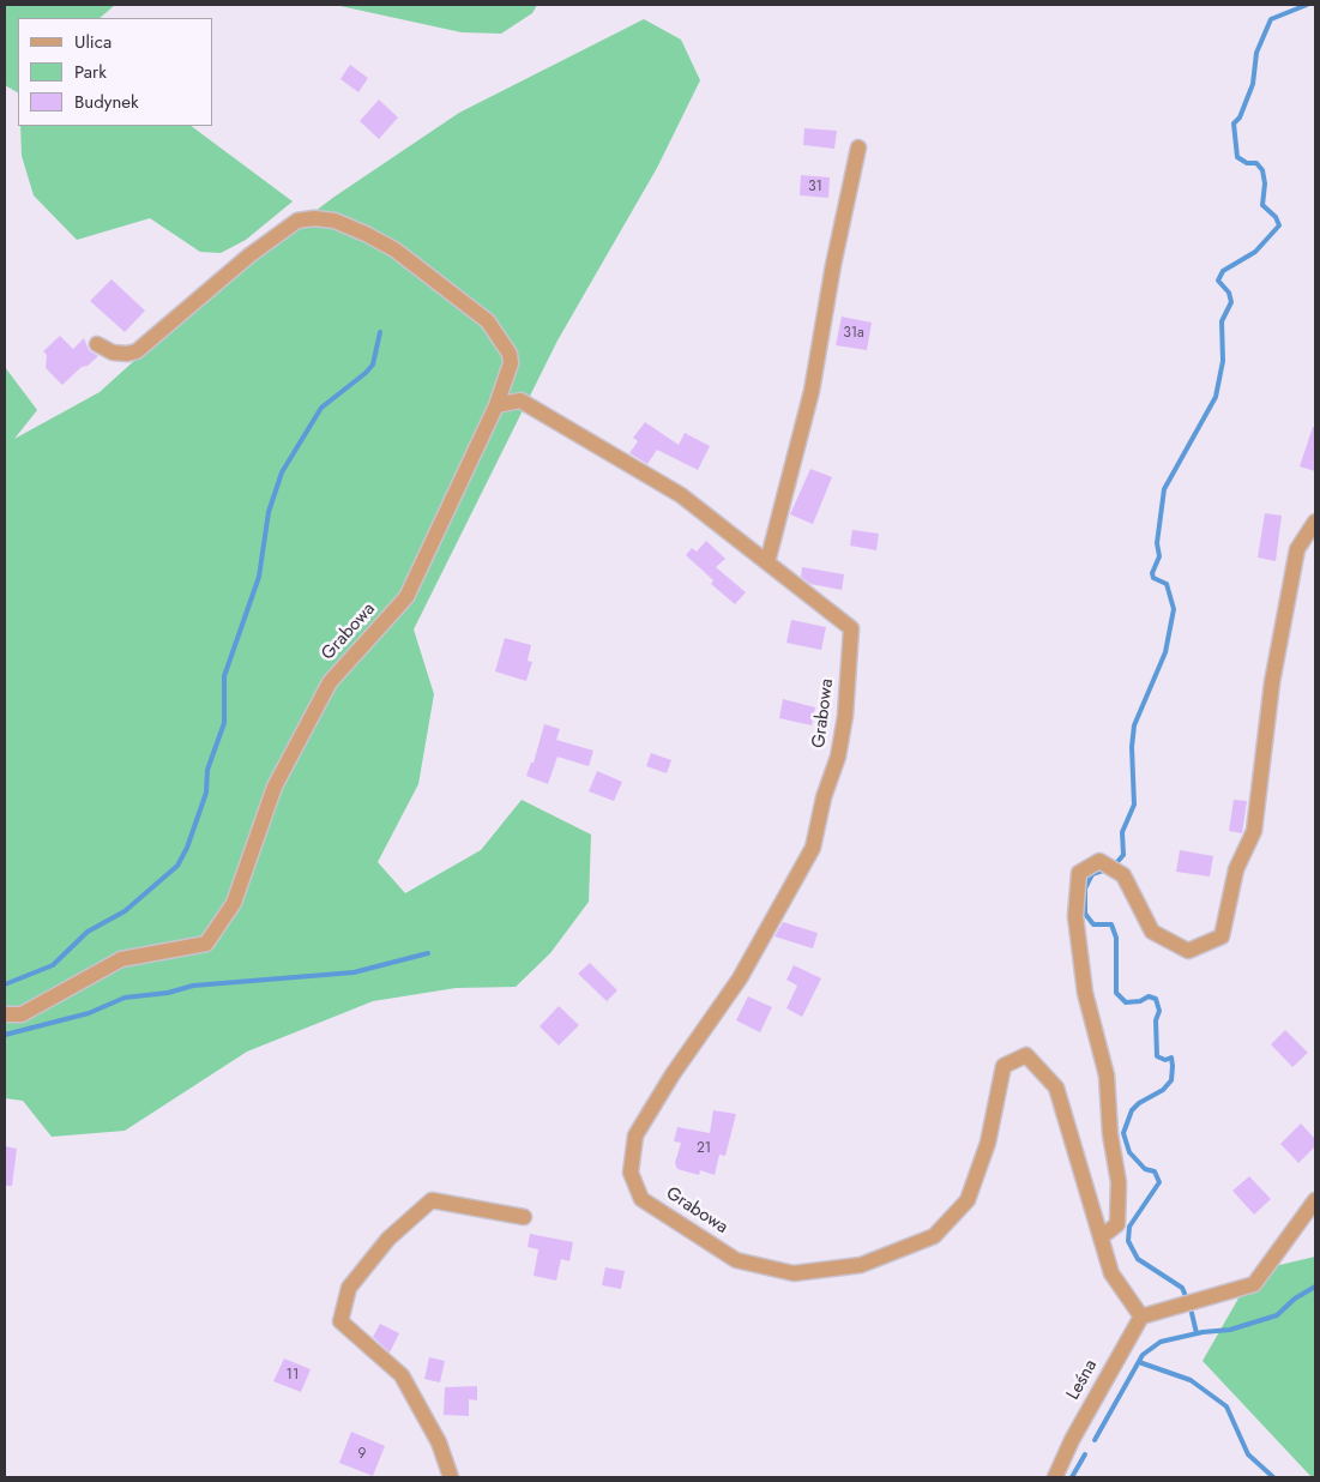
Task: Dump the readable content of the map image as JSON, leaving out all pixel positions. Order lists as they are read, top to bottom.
{
  "streets": {
    "street": ["Grabowa", "Leśna"]
  },
  "crossings": [
    ["Grabowa", "Leśna"]
  ],
  "house_numbers": [
    "31",
    "31a",
    "21",
    "11",
    "9"
  ],
  "legend": ["Ulica", "Park", "Budynek"]
}
